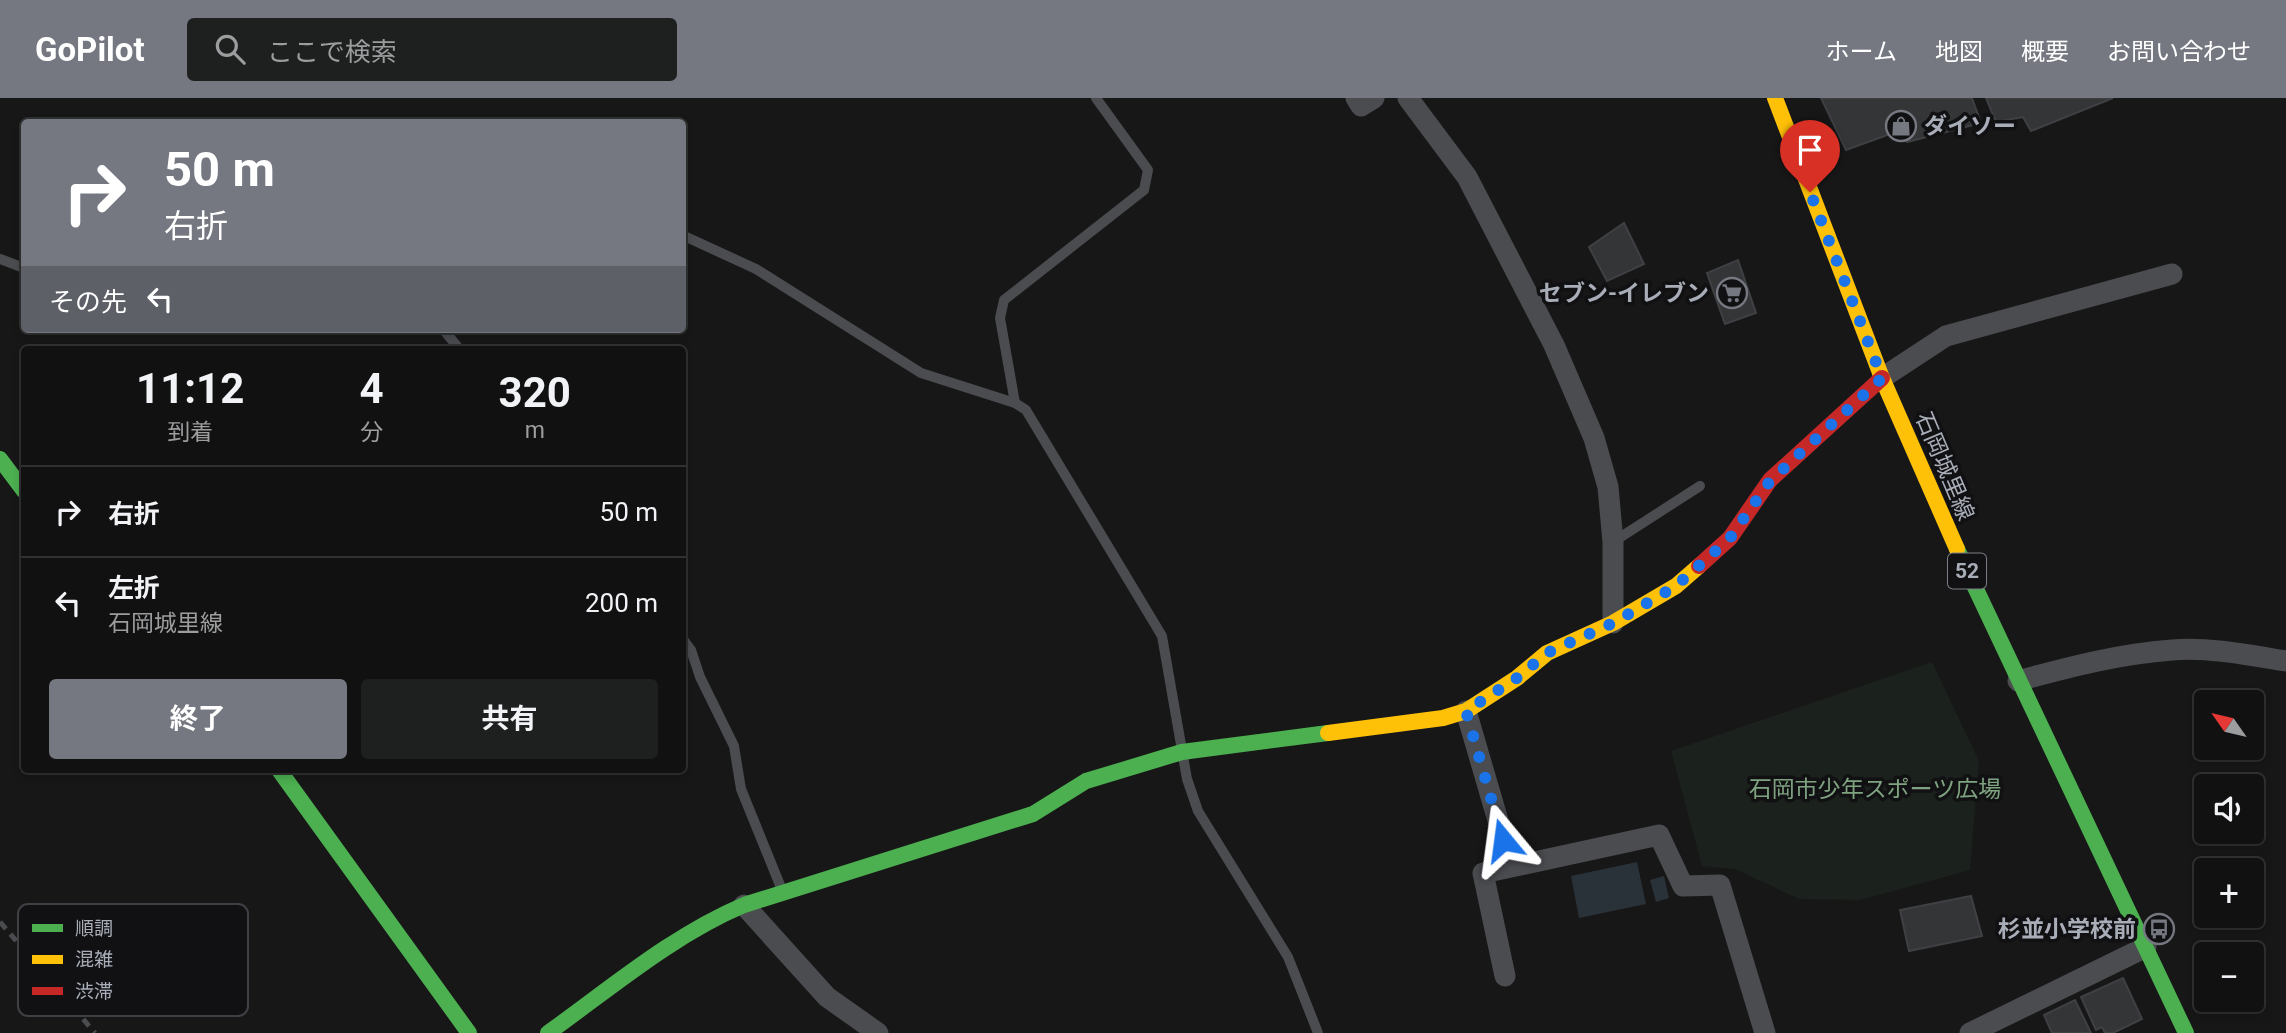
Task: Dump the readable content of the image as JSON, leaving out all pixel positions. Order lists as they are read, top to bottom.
{
  "streets": {
    "street": ["石岡城里線", "52"]
  },
  "parks": ["石岡市少年スポーツ広場"],
  "places": {
    "shop": ["ダイソー"],
    "supermarket": ["セブン-イレブン"],
    "bus stop": ["杉並小学校前"]
  },
  "legend": ["順調", "混雑", "渋滞"],
  "north": "top left",
  "page": {
    "header": "GoPilot",
    "search": "ここで検索",
    "nav": [
      "ホーム",
      "地図",
      "概要",
      "お問い合わせ"
    ],
    "turn": ["50 m", "右折"],
    "then": "その先",
    "eta": [
      "11:12",
      "到着",
      "4",
      "分",
      "320",
      "m"
    ],
    "list": [
      {
        "name": "右折",
        "value": "50 m"
      },
      {
        "name": "左折",
        "note": "石岡城里線",
        "value": "200 m"
      }
    ],
    "buttons": ["終了", "共有"],
    "map_buttons": ["+", "−"]
  }
}
